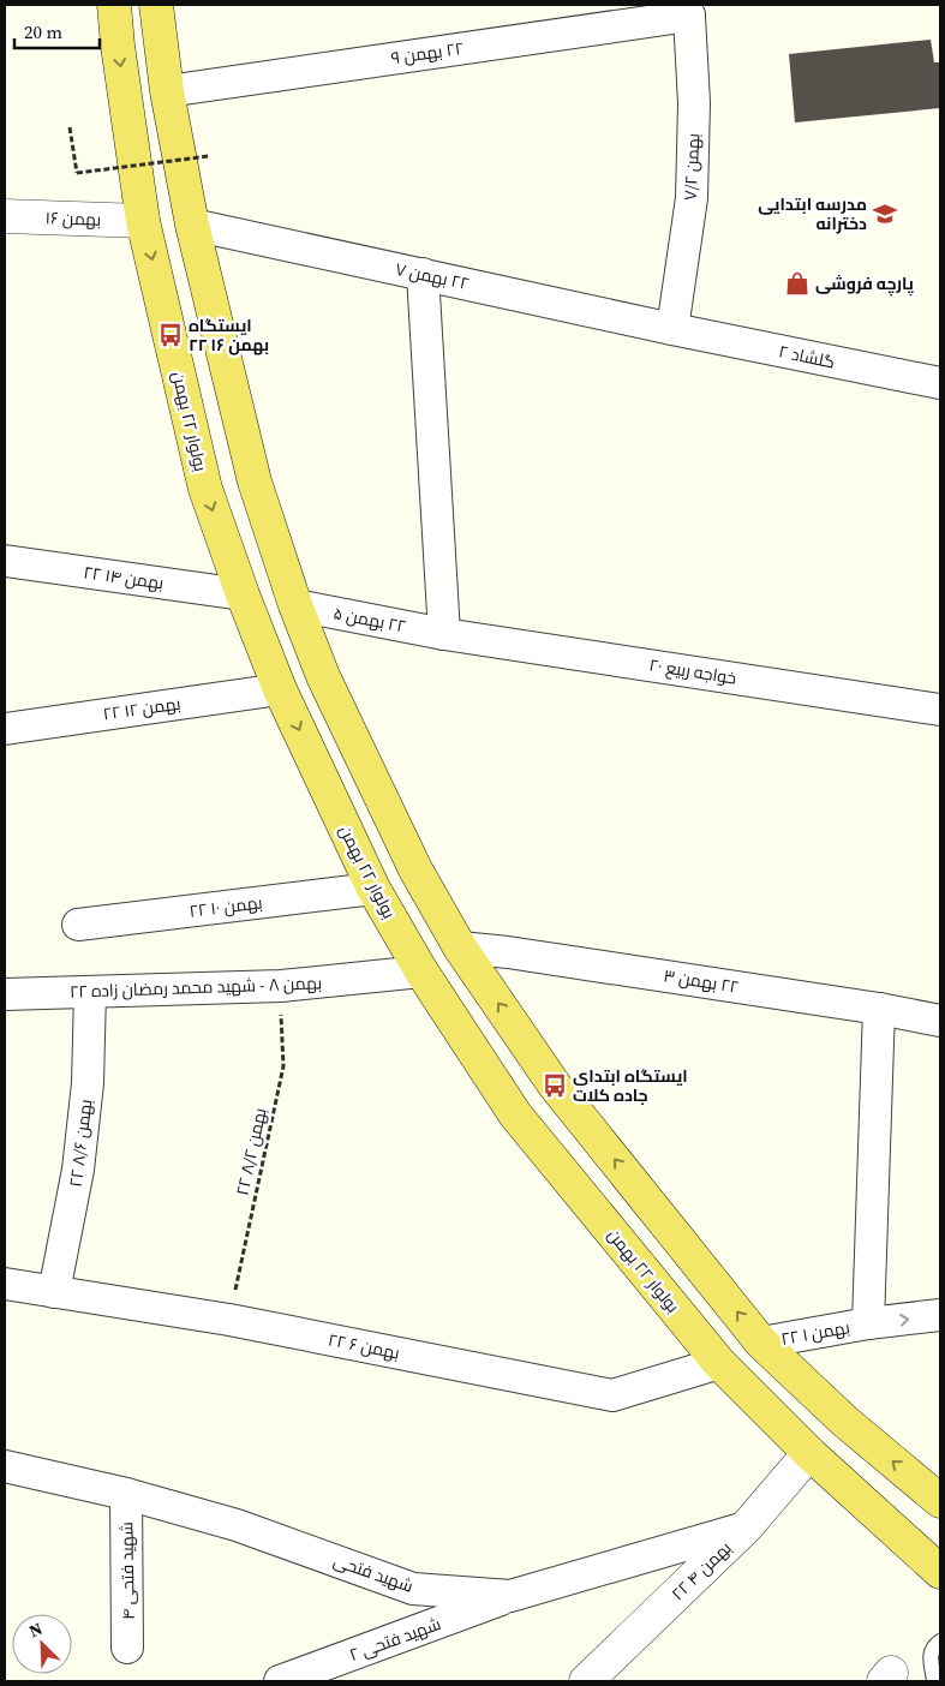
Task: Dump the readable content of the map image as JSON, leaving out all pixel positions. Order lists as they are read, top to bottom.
{
  "streets": {
    "main road": ["بولوار ۲۲ بهمن"],
    "street": [
      "٢٢ بهمن ۹",
      "بهمن ۷/۲",
      "بهمن ۱۶",
      "٢٢ بهمن ٧",
      "گلشاد ۲",
      "۲۲ بهمن ۱۴",
      "٢٢ بهمن ۵",
      "خواجه ربیع ۲۰",
      "۲۲ بهمن ۱۲",
      "۲۲ بهمن ۱۰",
      "٢٢ بهمن ۳",
      "۲۲ بهمن ۸ - شهید محمد رمضان زاده",
      "۲۲ بهمن ۸/۶",
      "۲۲ بهمن ١",
      "۲۲ بهمن ۶",
      "شهید فتحی ۴",
      "۲۲ بهمن ۴",
      "شهید فتحی",
      "شهید فتحی ۲"
    ],
    "path": ["۲۲ بهمن ۸/۲"]
  },
  "crossings": [
    ["٢٢ بهمن ۹", "بهمن ۷/۲"],
    ["بهمن ۷/۲", "٢٢ بهمن ٧"],
    ["بهمن ۷/۲", "گلشاد ۲"],
    ["بهمن ۱۶", "بولوار ۲۲ بهمن"],
    ["٢٢ بهمن ٧", "گلشاد ۲"],
    ["بولوار ۲۲ بهمن", "۲۲ بهمن ۱۴"],
    ["بولوار ۲۲ بهمن", "۲۲ بهمن ۱۲"],
    ["بولوار ۲۲ بهمن", "۲۲ بهمن ۱۰"],
    ["بولوار ۲۲ بهمن", "۲۲ بهمن ۸ - شهید محمد رمضان زاده"],
    ["بولوار ۲۲ بهمن", "۲۲ بهمن ۶"],
    ["بولوار ۲۲ بهمن", "۲۲ بهمن ۴"],
    ["٢٢ بهمن ۵", "خواجه ربیع ۲۰"],
    ["۲۲ بهمن ۸ - شهید محمد رمضان زاده", "۲۲ بهمن ۸/۶"],
    ["۲۲ بهمن ۸ - شهید محمد رمضان زاده", "۲۲ بهمن ۸/۲"],
    ["۲۲ بهمن ۸/۶", "۲۲ بهمن ۶"],
    ["۲۲ بهمن ۸/۲", "۲۲ بهمن ۶"],
    ["شهید فتحی ۴", "شهید فتحی"],
    ["۲۲ بهمن ۴", "شهید فتحی"],
    ["شهید فتحی", "شهید فتحی ۲"]
  ],
  "one_way": ["۲۲ بهمن ١"],
  "places": {
    "school or university": ["مدرسه ابتدایی دخترانه"],
    "shop": ["پارچه فروشی"],
    "bus stop": ["ایستگاه ۲۲ بهمن ۱۶", "ایستگاه ابتدای جاده کلات"]
  },
  "scale_bar": "20 m",
  "north": "top left"
}
